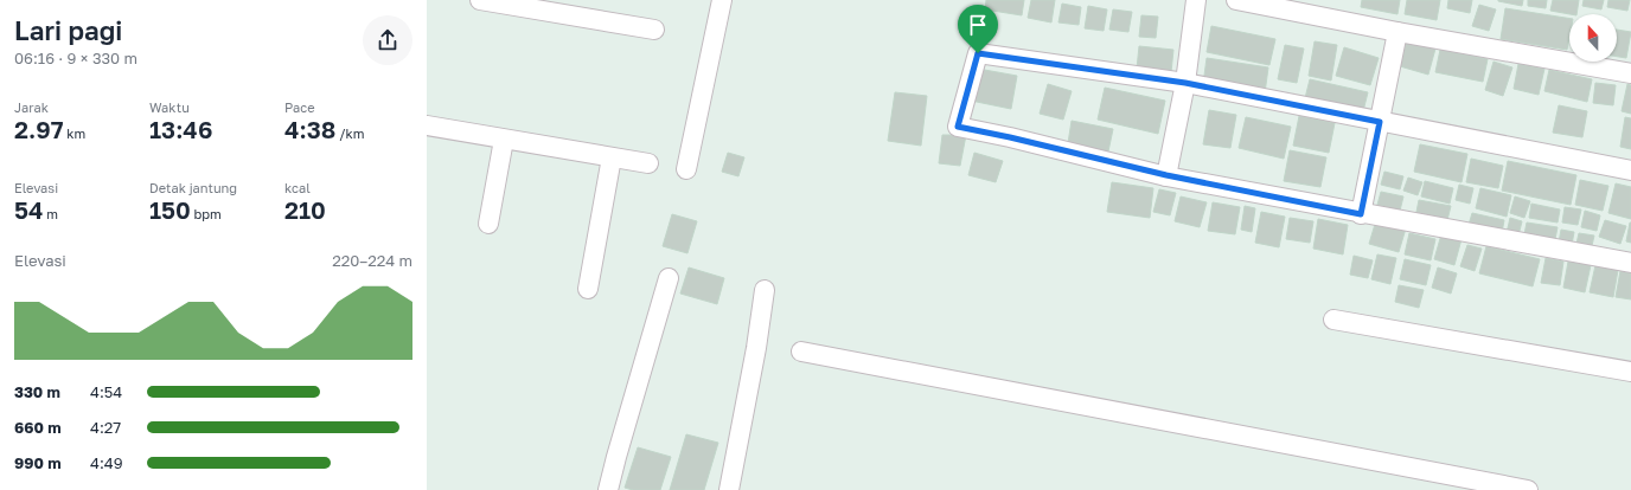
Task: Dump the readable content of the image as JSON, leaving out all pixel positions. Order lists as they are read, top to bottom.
{
  "north": "top",
  "page": {
    "heading": ["Lari pagi", "06:16 · 9 × 330 m"],
    "stats": [
      ["Jarak", "2.97 km"],
      ["Waktu", "13:46"],
      ["Pace", "4:38 /km"],
      ["Elevasi", "54 m"],
      ["Detak jantung", "150 bpm"],
      ["kcal", "210"]
    ],
    "chart": ["Elevasi", "220–224 m"],
    "list": [
      {
        "name": "330 m",
        "note": "4:54"
      },
      {
        "name": "660 m",
        "note": "4:27"
      },
      {
        "name": "990 m",
        "note": "4:49"
      }
    ]
  }
}
